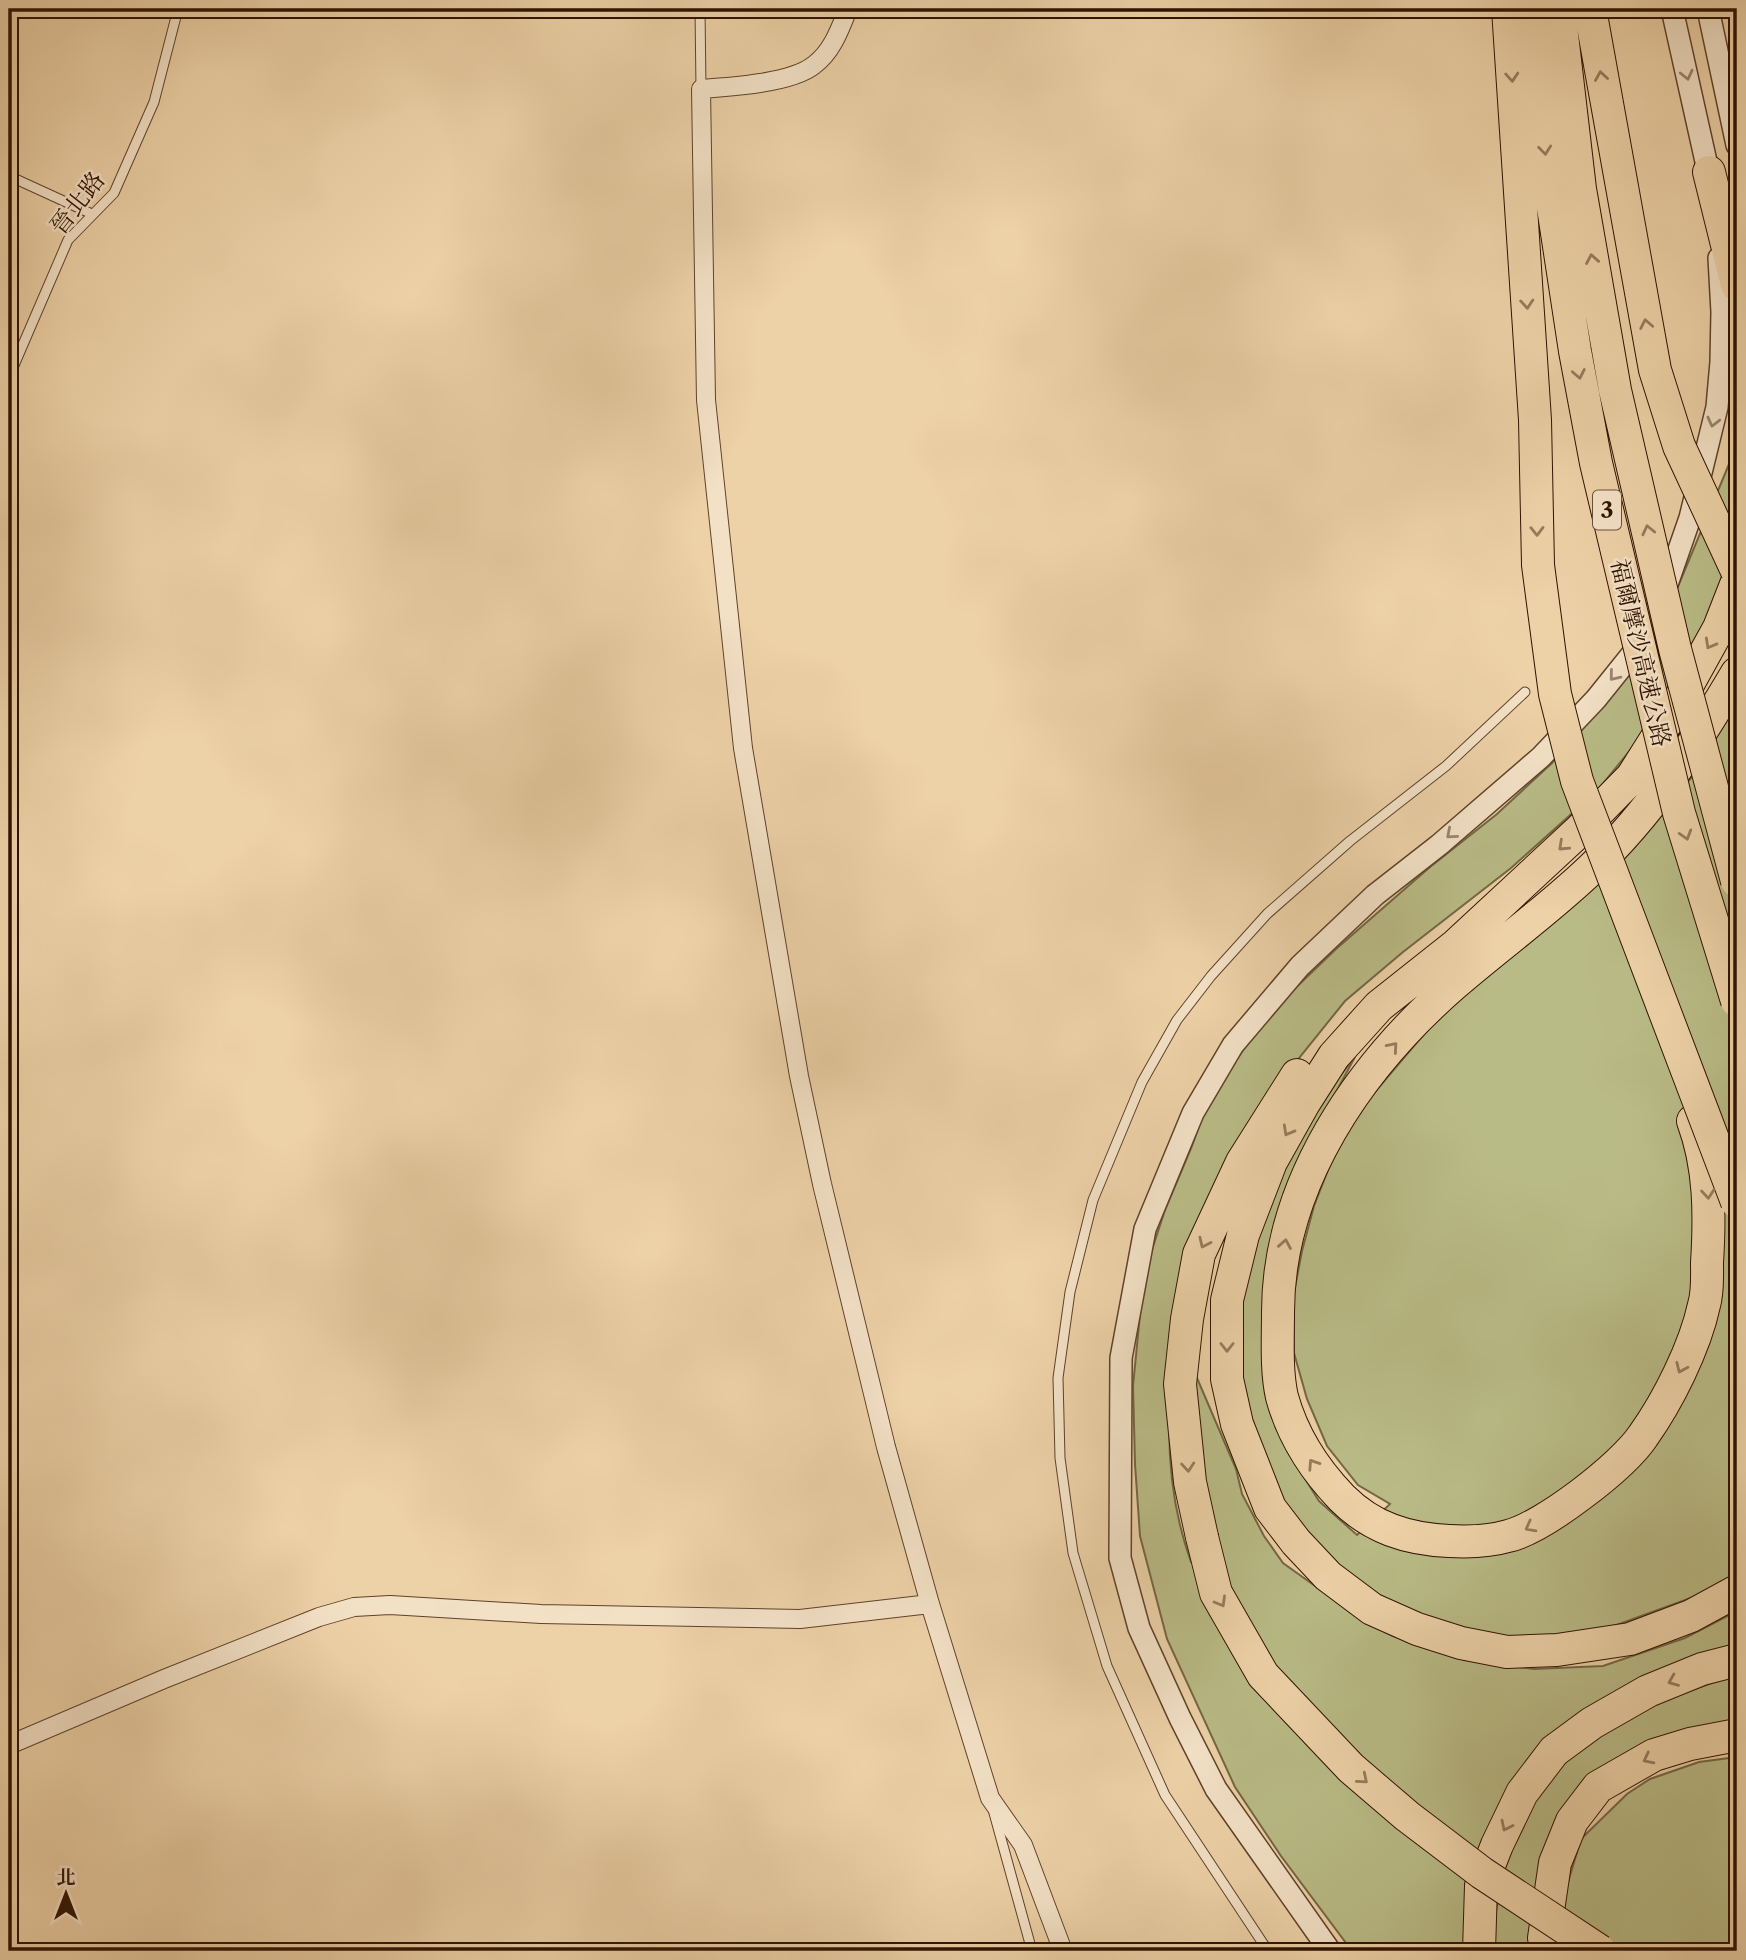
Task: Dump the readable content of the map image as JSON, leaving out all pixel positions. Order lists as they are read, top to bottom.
{
  "streets": {
    "highway": ["3", "福爾摩沙高速公路"],
    "lane": ["晉北路"]
  },
  "north": "top"
}
